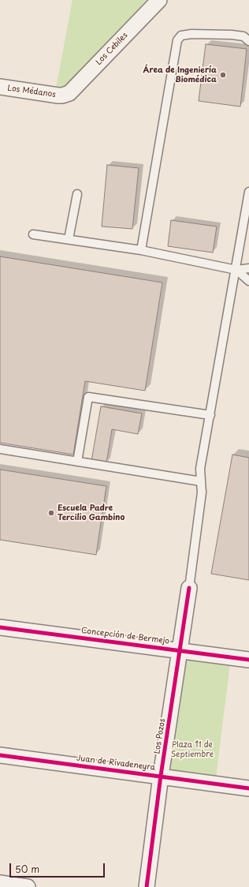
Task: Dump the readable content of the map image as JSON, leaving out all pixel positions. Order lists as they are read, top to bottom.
{
  "streets": {
    "street": [
      "Los Cebiles",
      "Los Médanos",
      "Concepción de Bermejo",
      "Los Pozos",
      "Juan de Rivadeneyra"
    ]
  },
  "crossings": [
    ["Los Cebiles", "Los Médanos"],
    ["Concepción de Bermejo", "Los Pozos"],
    ["Los Pozos", "Juan de Rivadeneyra"]
  ],
  "parks": ["Plaza 11 de Septiembre"],
  "places": ["Área de Ingeniería Biomédica", "Escuela Padre Tercilio Gambino"],
  "scale_bar": "50 m"
}
